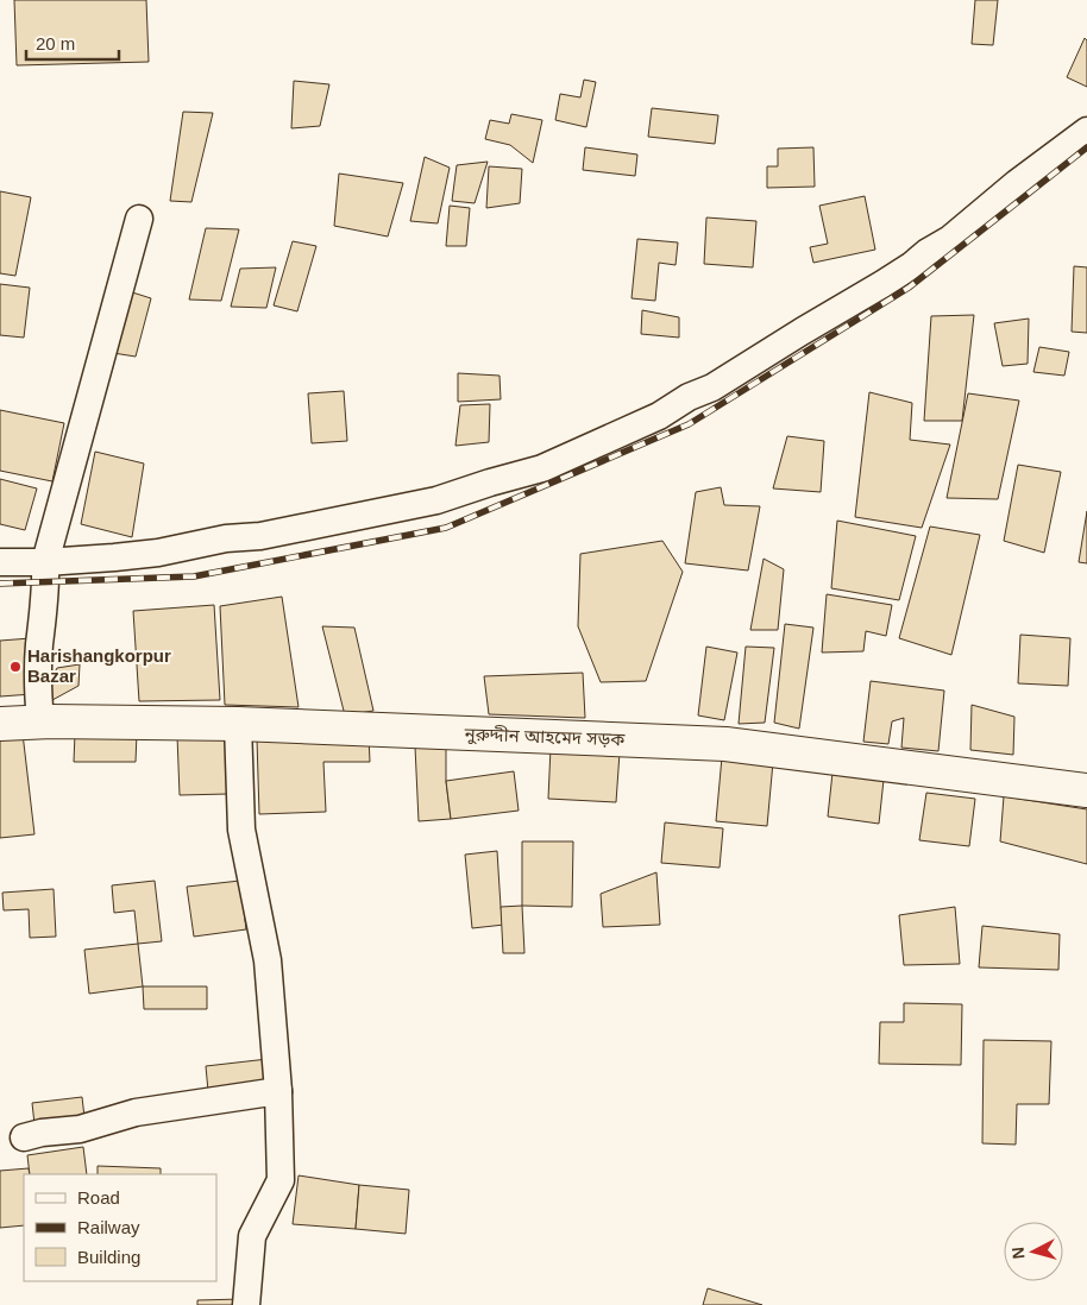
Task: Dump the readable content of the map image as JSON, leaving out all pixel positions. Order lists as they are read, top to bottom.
{
  "streets": {
    "main road": ["নুরুদ্দীন আহমেদ সড়ক"]
  },
  "places": ["Harishangkorpur Bazar"],
  "legend": ["Road", "Railway", "Building"],
  "scale_bar": "20 m",
  "north": "left"
}
